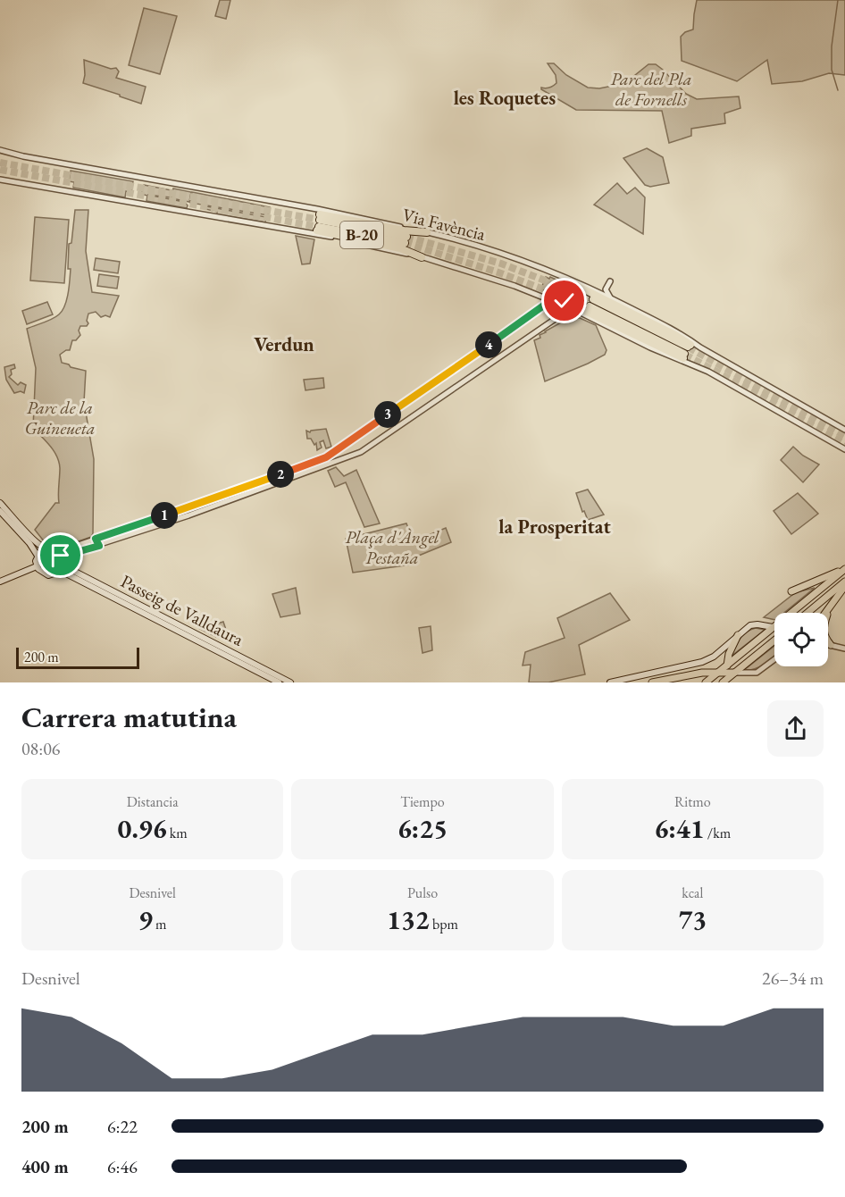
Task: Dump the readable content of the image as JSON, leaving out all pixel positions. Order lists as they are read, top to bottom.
{
  "streets": {
    "highway": ["B-20"],
    "main road": ["Passeig de Valldaura"],
    "street": ["Via Favència"]
  },
  "districts": ["les Roquetes", "Verdun", "la Prosperitat"],
  "parks": ["Parc del Pla de Fornells", "Parc de la Guineueta", "Plaça d'Àngel Pestaña"],
  "scale_bar": "200 m",
  "page": {
    "pins": [
      "4",
      "3",
      "2",
      "1"
    ],
    "scale": "200 m",
    "heading": ["Carrera matutina", "08:06"],
    "stats": [
      ["Distancia", "0.96 km"],
      ["Tiempo", "6:25"],
      ["Ritmo", "6:41 /km"],
      ["Desnivel", "9 m"],
      ["Pulso", "132 bpm"],
      ["kcal", "73"]
    ],
    "chart": ["Desnivel", "26–34 m"],
    "list": [
      {
        "name": "200 m",
        "note": "6:22"
      },
      {
        "name": "400 m",
        "note": "6:46"
      }
    ]
  }
}
